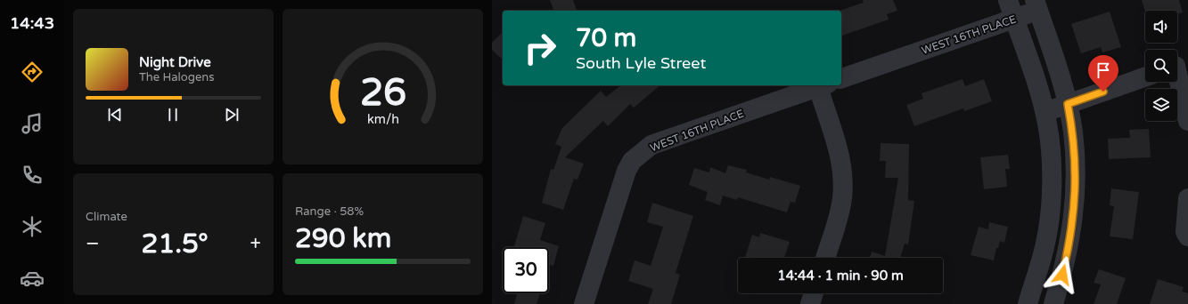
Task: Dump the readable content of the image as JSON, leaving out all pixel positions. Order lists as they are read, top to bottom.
{
  "streets": {
    "street": ["WEST 16TH PLACE"]
  },
  "page": {
    "tabs": "14:43",
    "turn": ["70 m", "South Lyle Street"],
    "song": ["Night Drive", "The Halogens"],
    "tile": [
      "Climate",
      ["Range · 58%", "290 km"]
    ],
    "heat": ["−", "21.5°", "+"],
    "limit": "30",
    "trip": "14:44 · 1 min · 90 m",
    "gauge": ["26", "km/h"]
  }
}
